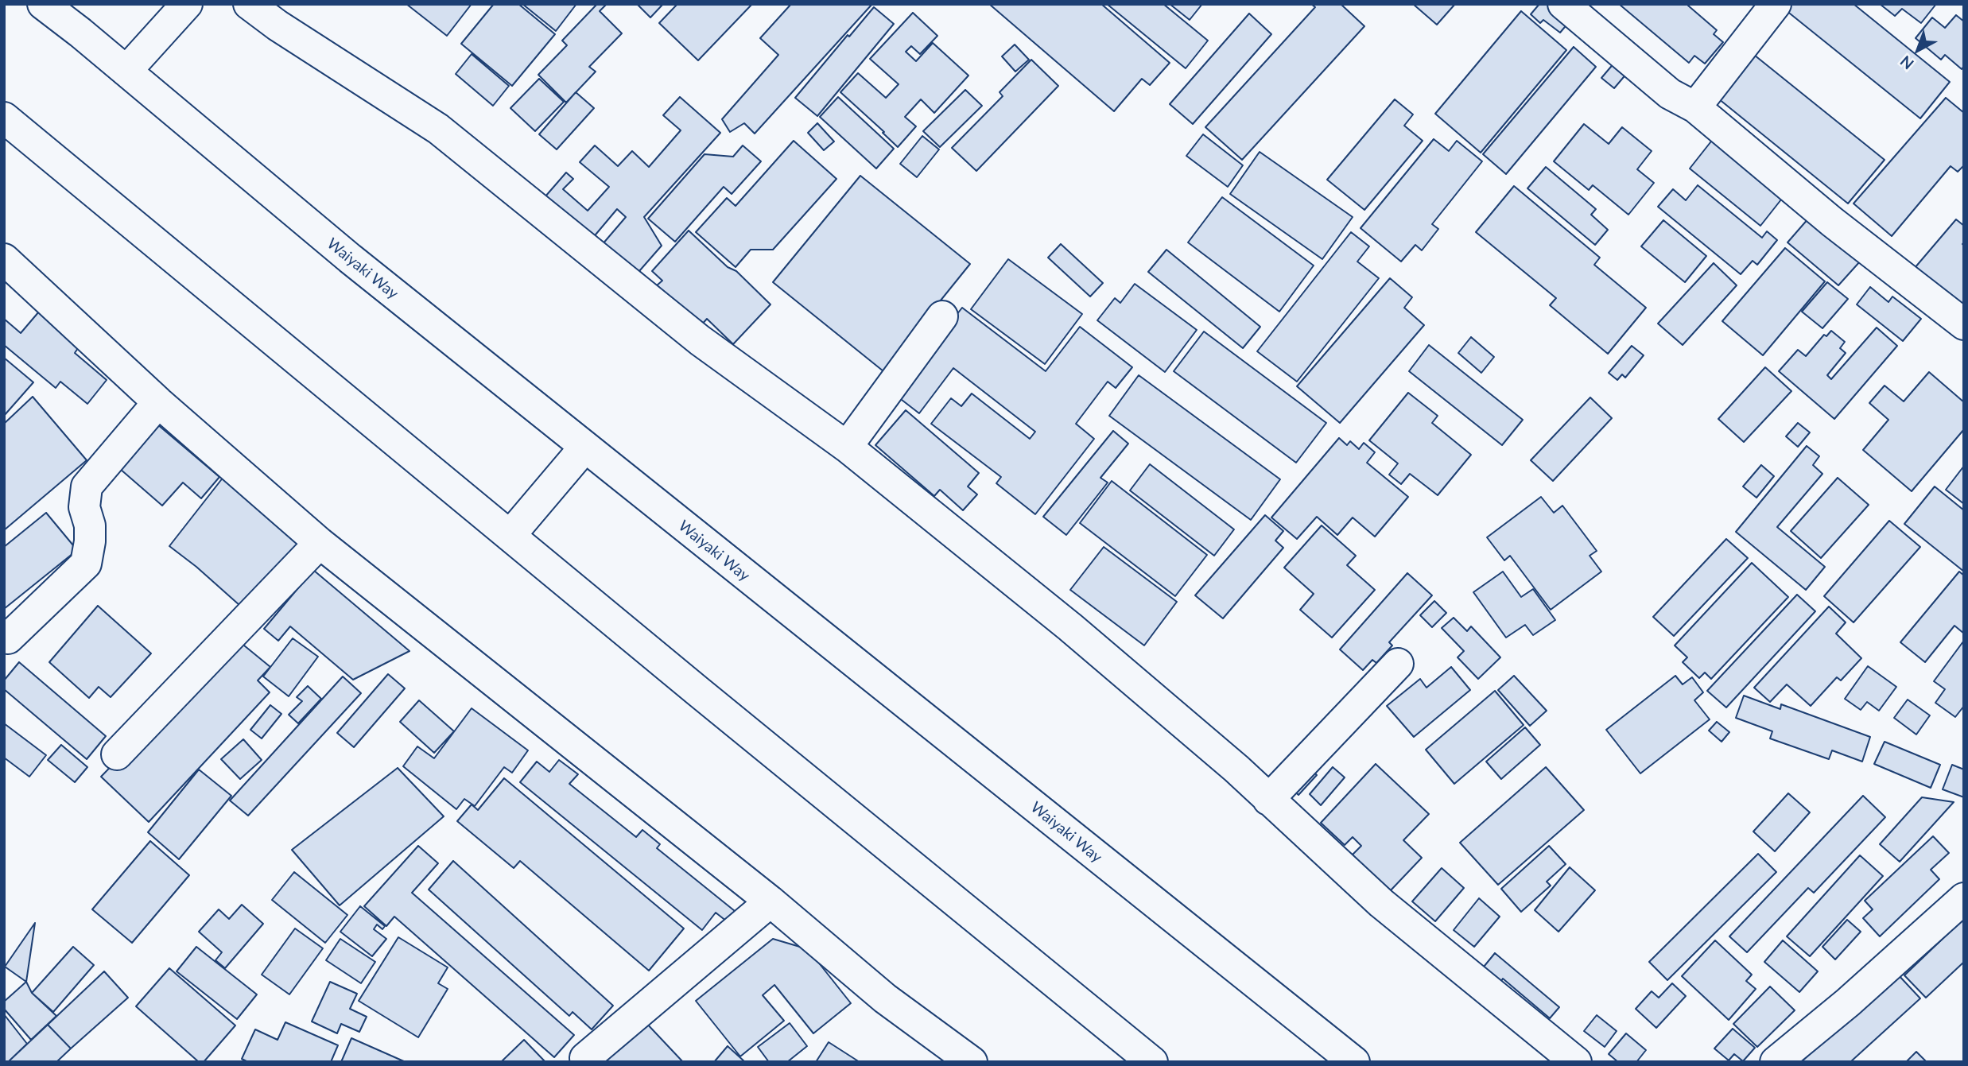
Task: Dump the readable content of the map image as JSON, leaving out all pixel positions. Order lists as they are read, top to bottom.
{
  "streets": {
    "main road": ["Waiyaki Way"]
  },
  "north": "bottom left"
}
